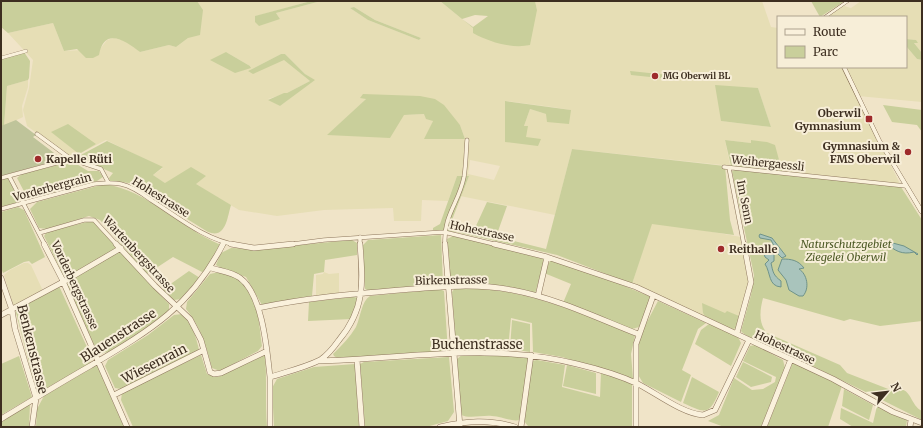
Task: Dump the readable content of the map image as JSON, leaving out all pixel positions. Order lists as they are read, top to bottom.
{
  "streets": {
    "street": [
      "Weihergaessli",
      "Vorderbergrain",
      "Hohestrasse",
      "Im Senn",
      "Wartenbergstrasse",
      "Birkenstrasse",
      "Vorderbergstrasse",
      "Blauenstrasse",
      "Buchenstrasse",
      "Benkenstrasse",
      "Wiesenrain"
    ]
  },
  "crossings": [
    ["Weihergaessli", "Im Senn"],
    ["Vorderbergrain", "Hohestrasse"],
    ["Vorderbergrain", "Vorderbergstrasse"],
    ["Hohestrasse", "Im Senn"],
    ["Hohestrasse", "Blauenstrasse"],
    ["Hohestrasse", "Buchenstrasse"],
    ["Wartenbergstrasse", "Vorderbergstrasse"],
    ["Wartenbergstrasse", "Blauenstrasse"],
    ["Wartenbergstrasse", "Wiesenrain"],
    ["Vorderbergstrasse", "Blauenstrasse"],
    ["Vorderbergstrasse", "Wiesenrain"],
    ["Blauenstrasse", "Benkenstrasse"]
  ],
  "parks": ["Naturschutzgebiet Ziegelei Oberwil"],
  "places": {
    "other": [
      "MG Oberwil BL",
      "Gymnasium & FMS Oberwil",
      "Kapelle Rüti",
      "Reithalle"
    ],
    "transit": ["Oberwil Gymnasium"]
  },
  "legend": ["Route", "Parc"],
  "north": "top right"
}
